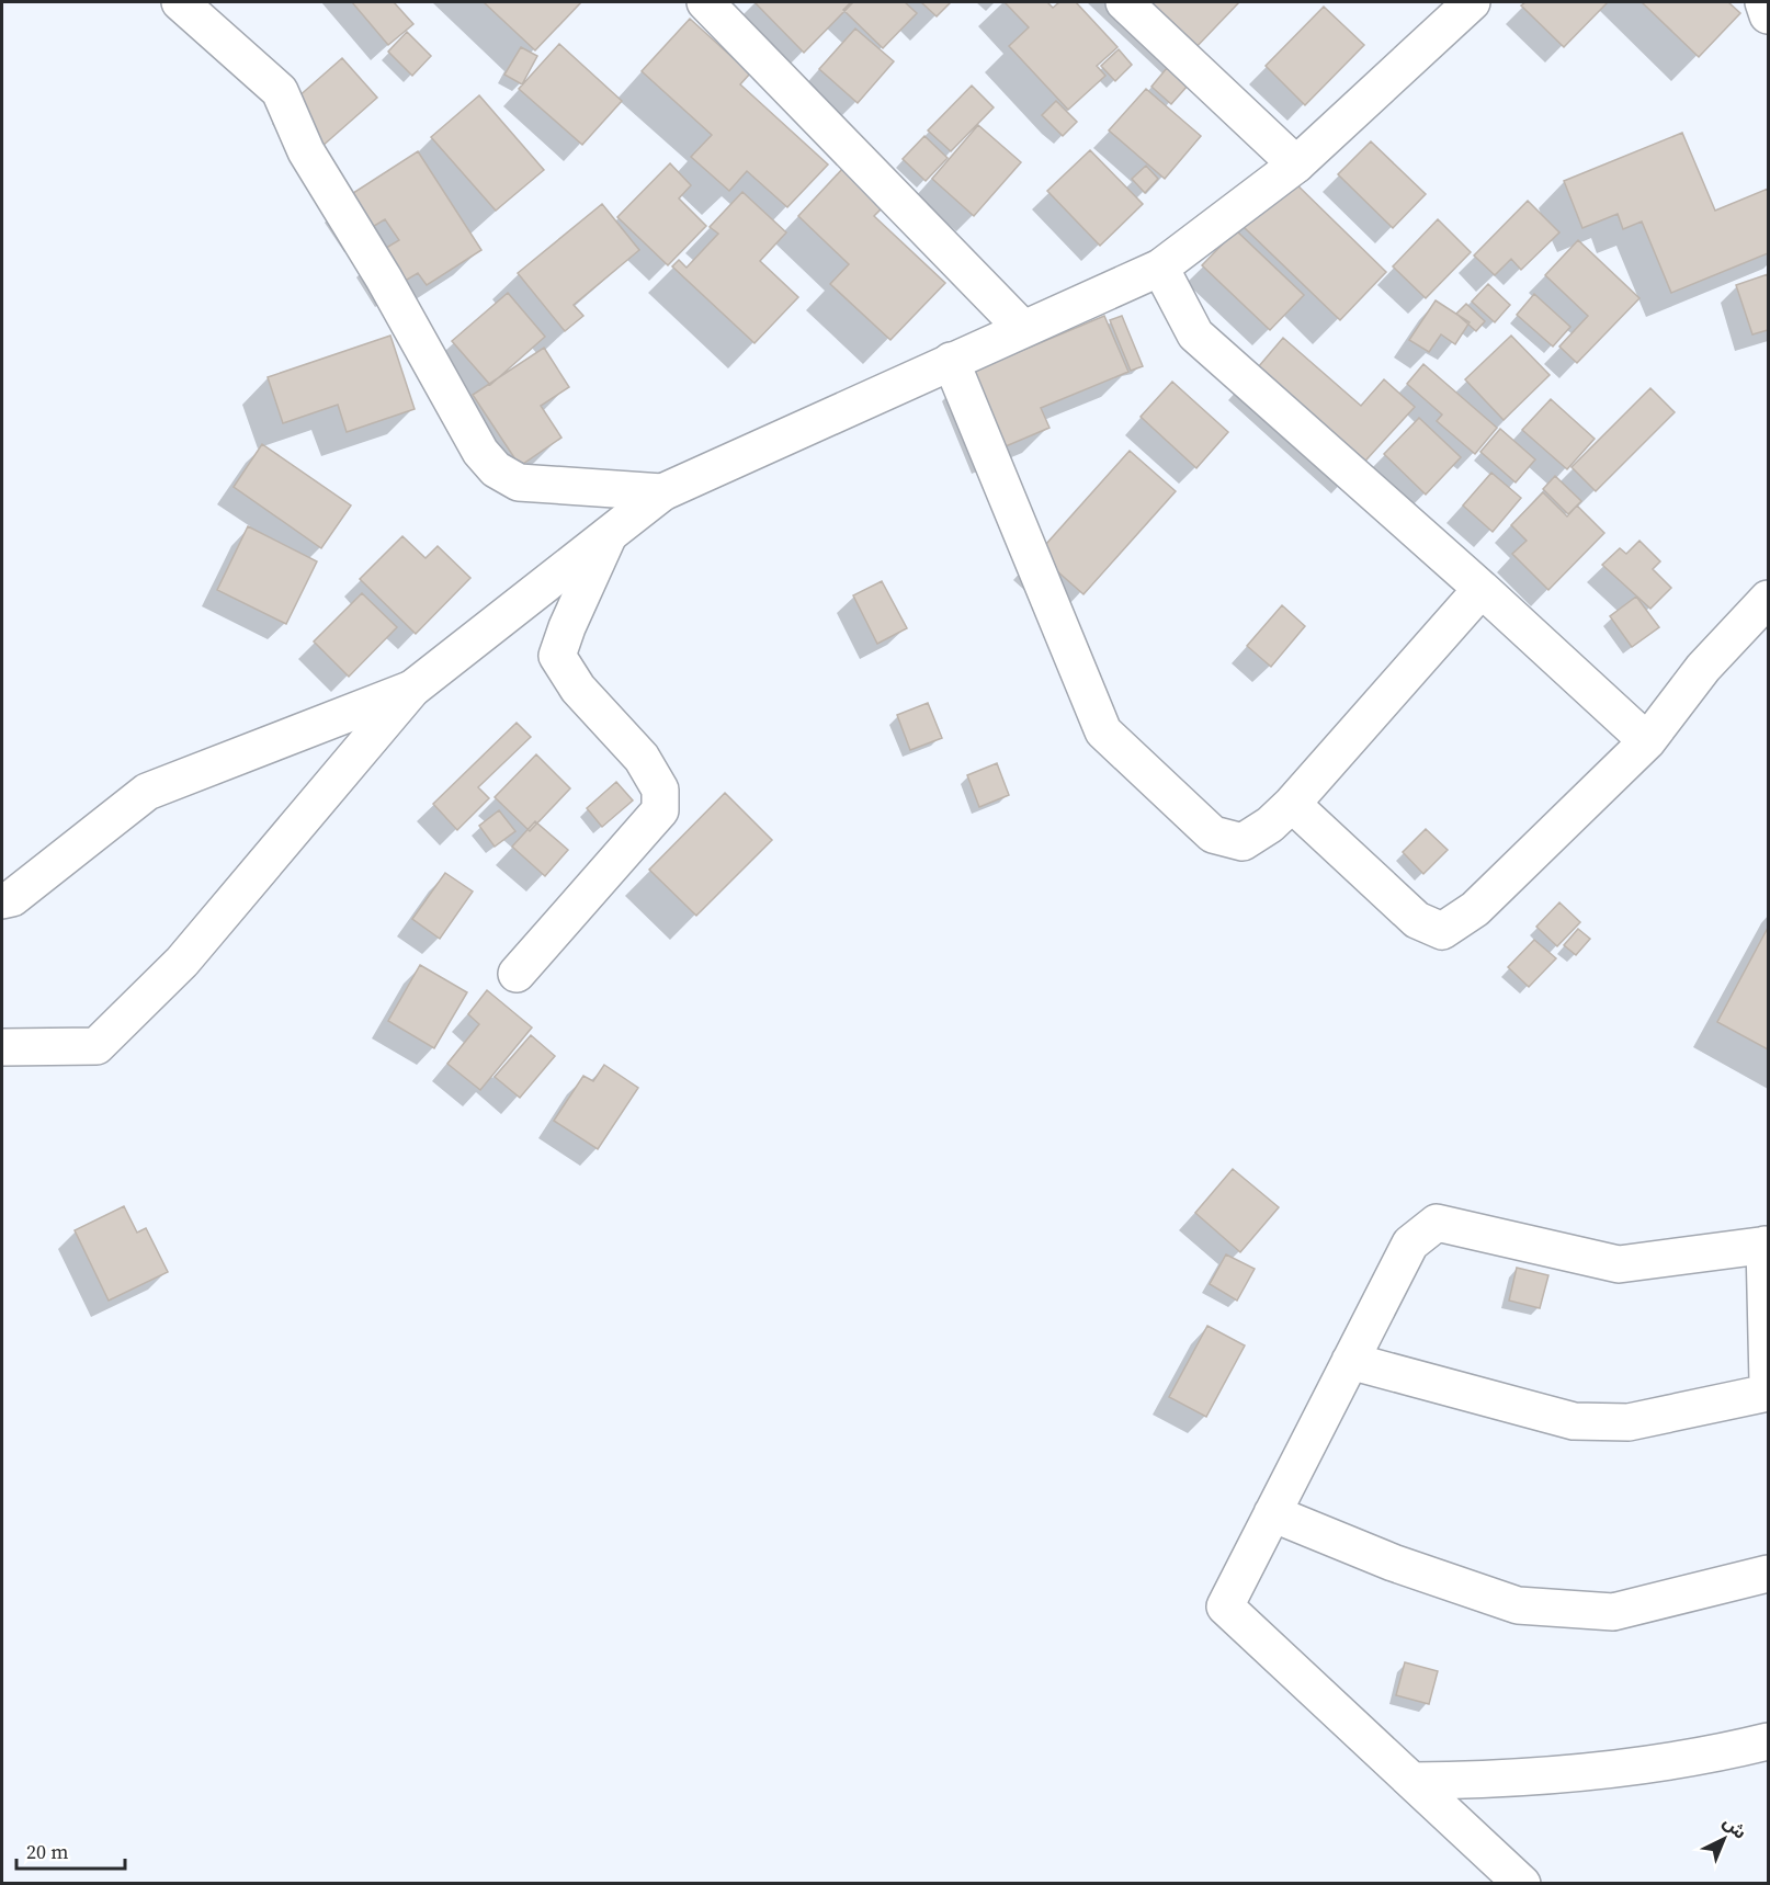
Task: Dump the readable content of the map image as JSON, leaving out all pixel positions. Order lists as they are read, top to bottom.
{
  "scale_bar": "20 m",
  "north": "top right"
}
